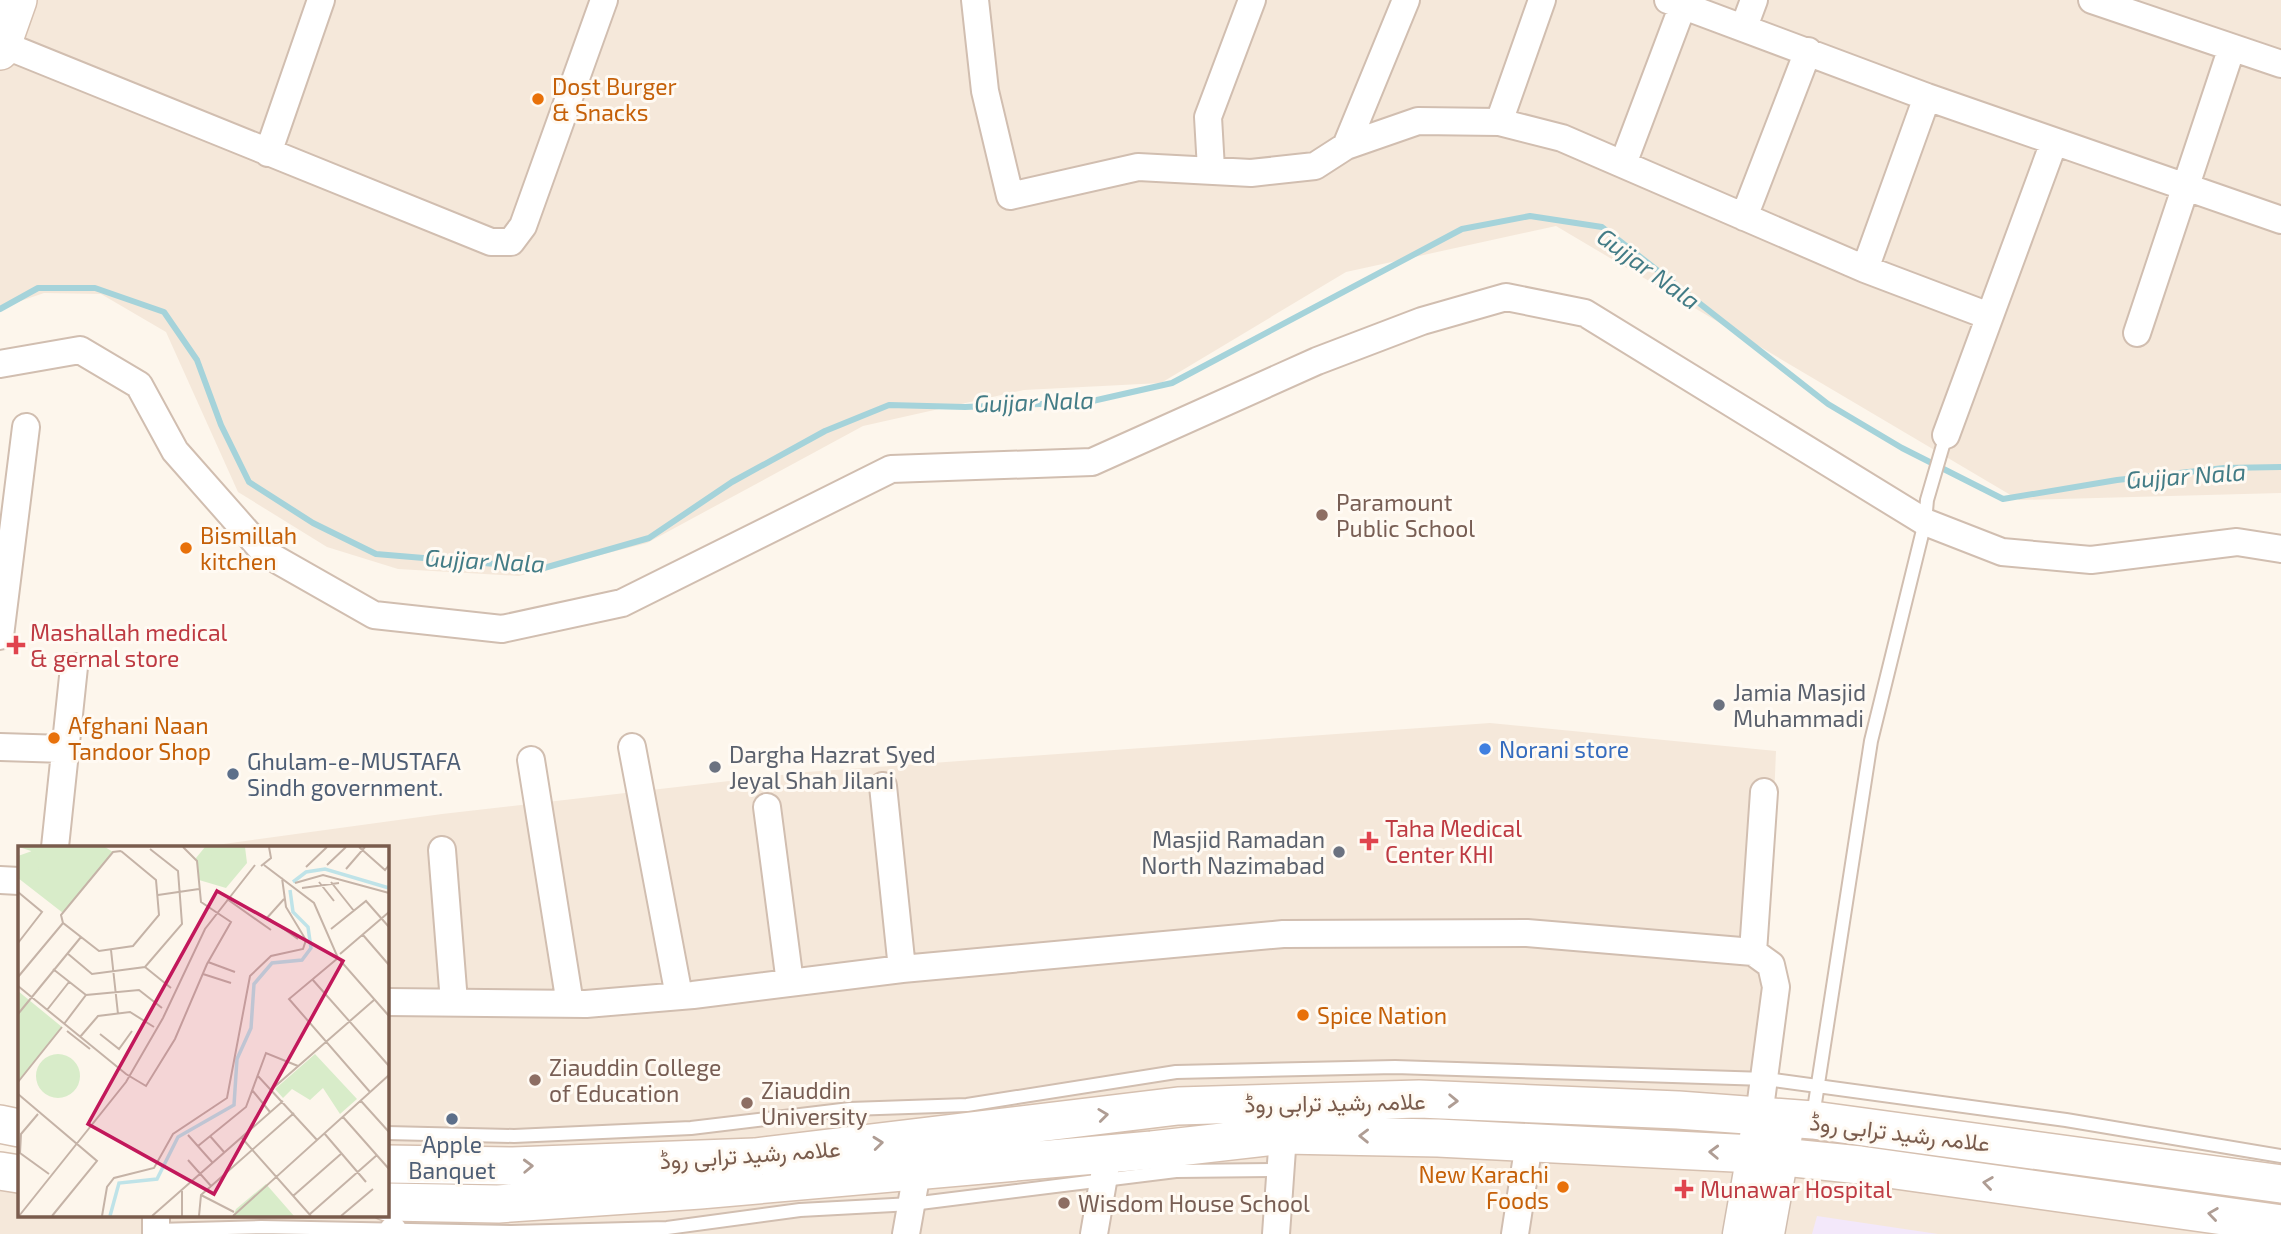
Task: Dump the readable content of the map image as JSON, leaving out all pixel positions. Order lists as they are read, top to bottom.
{
  "streets": {
    "main road": ["علامہ رشید ترابی روڈ"]
  },
  "water": ["Gujjar Nala"],
  "places": {
    "other": [
      "Dost Burger & Snacks",
      "Paramount Public School",
      "Bismillah kitchen",
      "Jamia Masjid Muhammadi",
      "Afghani Naan Tandoor Shop",
      "Norani store",
      "Dargha Hazrat Syed Jeyal Shah Jilani",
      "Ghulam-e-MUSTAFA Sindh government.",
      "Masjid Ramadan North Nazimabad",
      "Spice Nation",
      "Ziauddin College of Education",
      "Ziauddin University",
      "Apple Banquet",
      "New Karachi Foods",
      "Wisdom House School"
    ],
    "health": ["Mashallah medical & gernal store", "Taha Medical Center KHI", "Munawar Hospital"]
  }
}
